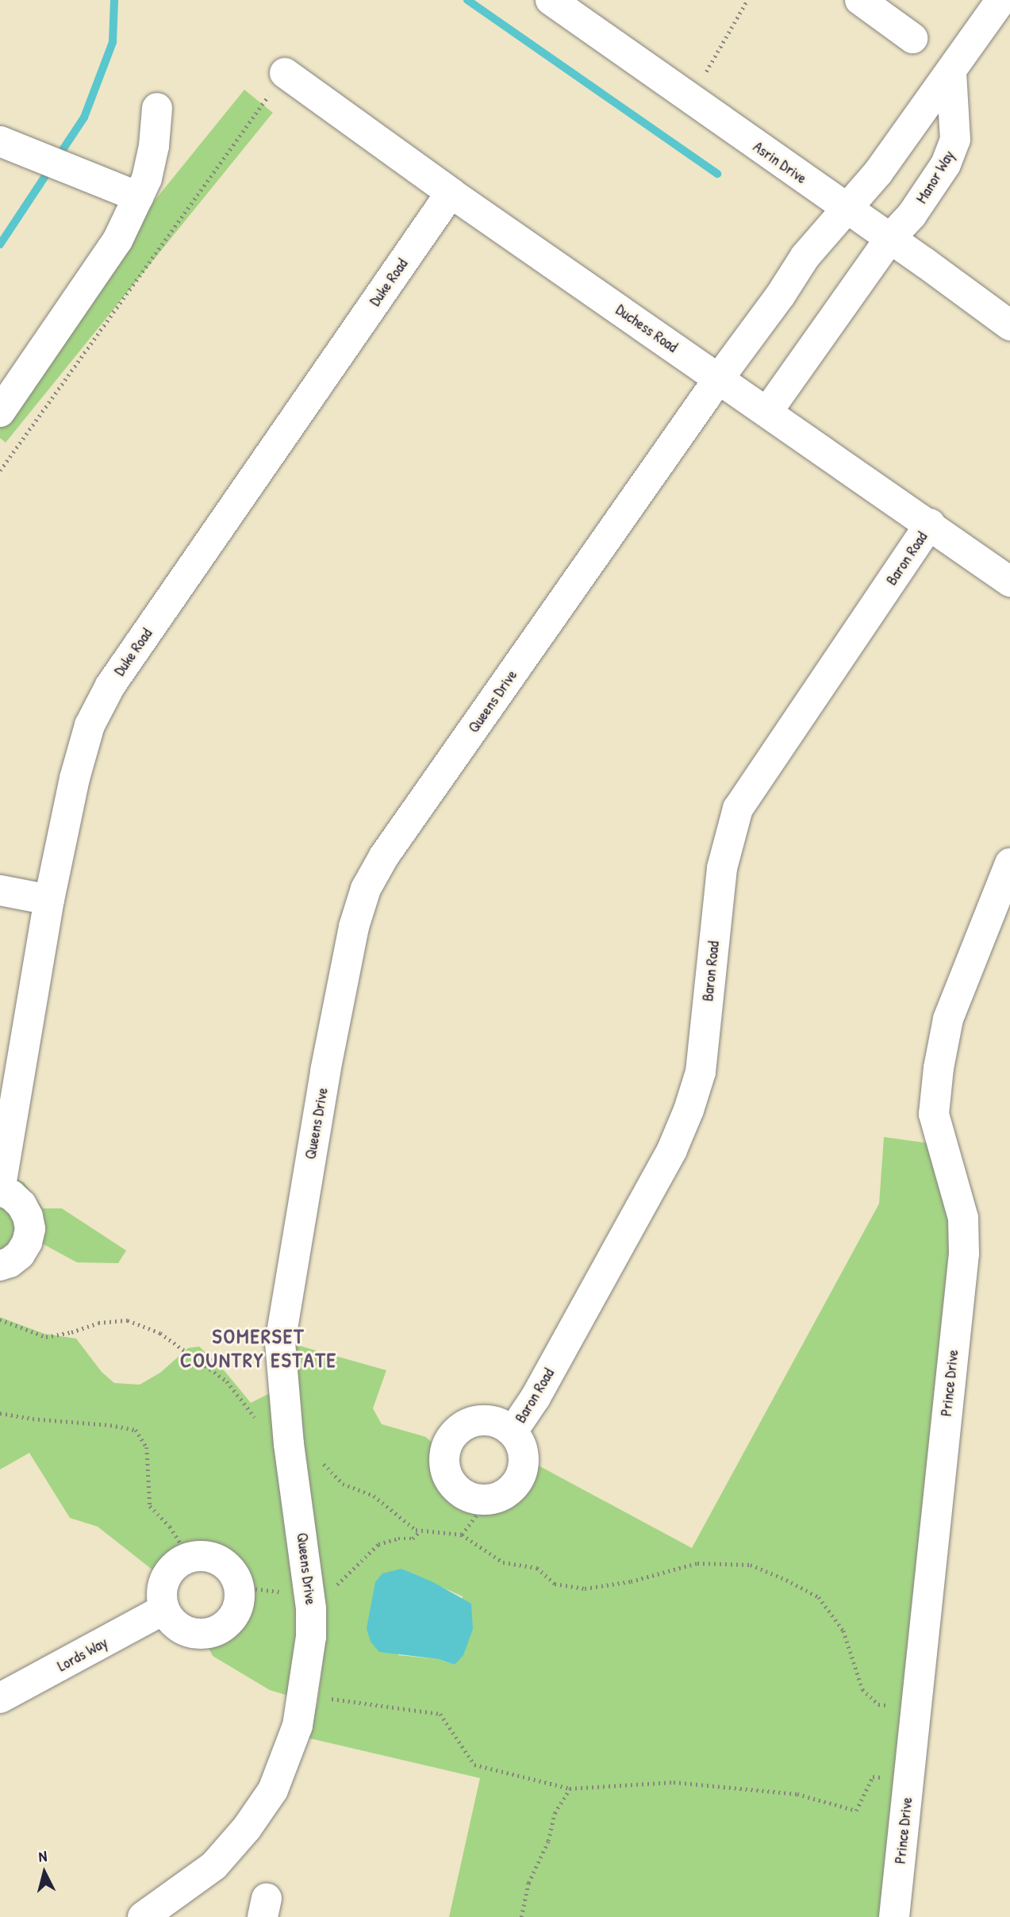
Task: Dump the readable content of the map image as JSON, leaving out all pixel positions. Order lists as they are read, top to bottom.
{
  "streets": {
    "street": [
      "Asrin Drive",
      "Manor Way",
      "Duke Road",
      "Duchess Road",
      "Baron Road",
      "Queens Drive",
      "Prince Drive",
      "Lords Way"
    ]
  },
  "crossings": [
    ["Asrin Drive", "Manor Way"],
    ["Asrin Drive", "Queens Drive"],
    ["Manor Way", "Duchess Road"],
    ["Duke Road", "Duchess Road"],
    ["Duchess Road", "Baron Road"],
    ["Duchess Road", "Queens Drive"]
  ],
  "districts": ["SOMERSET COUNTRY ESTATE"],
  "north": "top"
}
